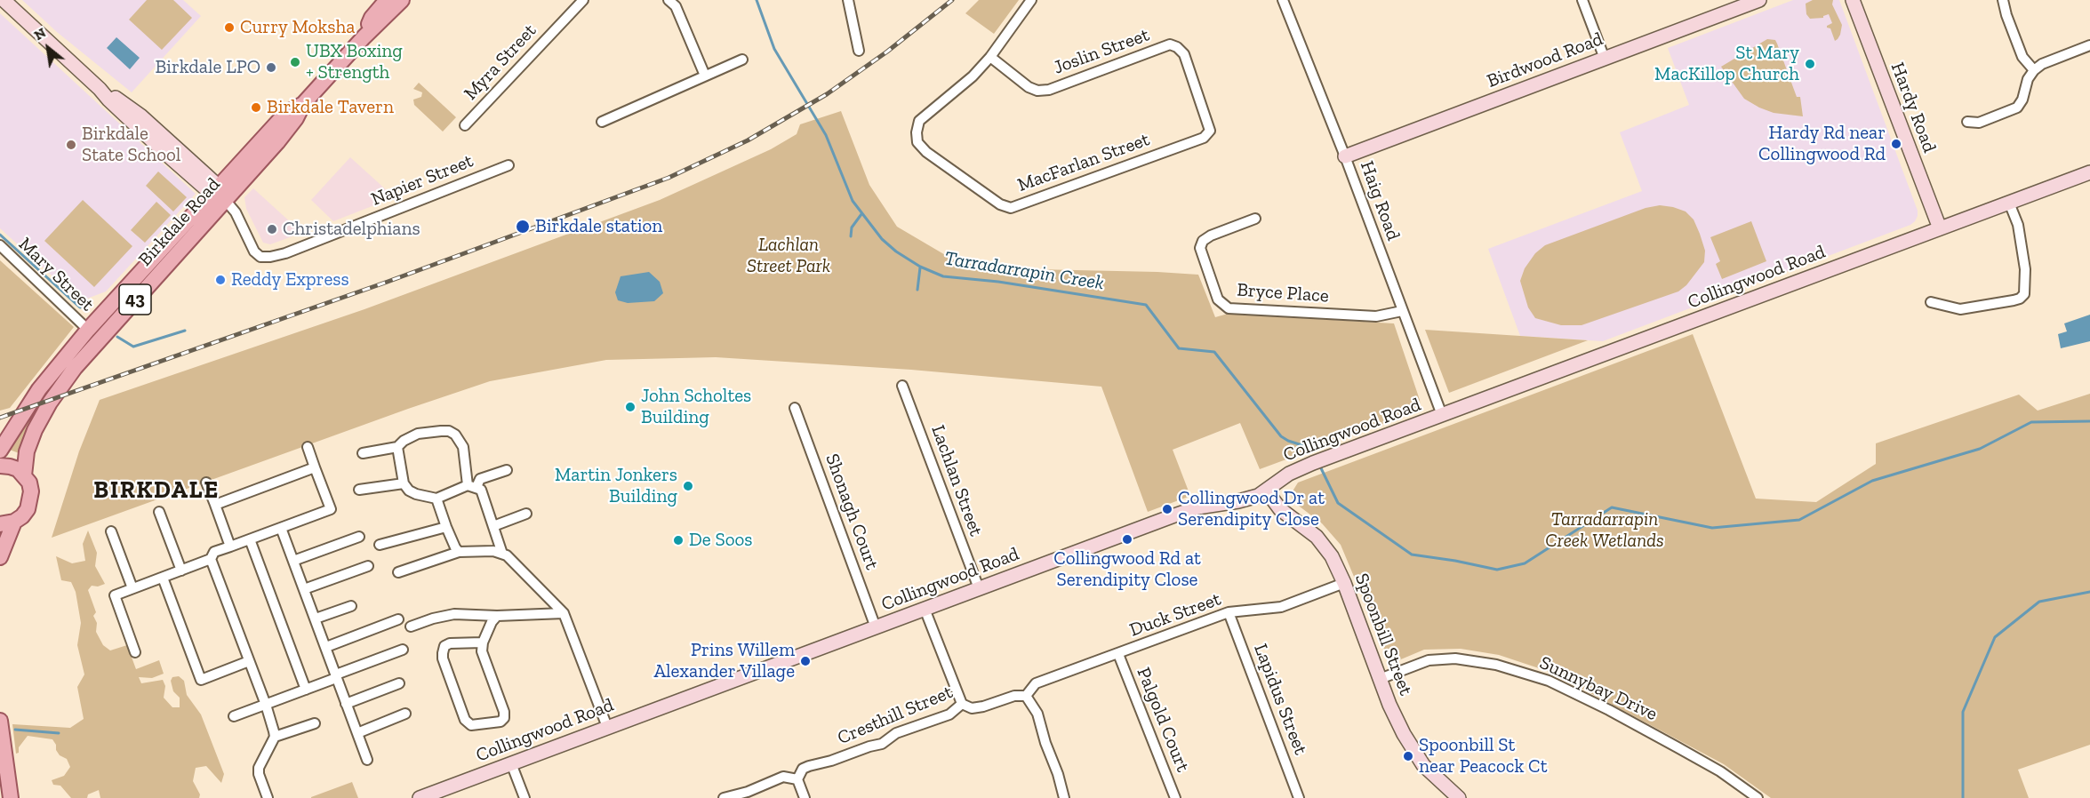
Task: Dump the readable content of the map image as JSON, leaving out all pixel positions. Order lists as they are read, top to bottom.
{
  "streets": {
    "main road": ["Birkdale Road", "43"],
    "street": [
      "Joslin Street",
      "Birdwood Road",
      "Myra Street",
      "Hardy Road",
      "MacFarlan Street",
      "Napier Street",
      "Haig Road",
      "Mary Street",
      "Collingwood Road",
      "Bryce Place",
      "Lachlan Street",
      "Shonagh Court",
      "Duck Street",
      "Spoonbill Street",
      "Sunnybay Drive",
      "Lapidus Street",
      "Cresthill Street",
      "Palgold Court"
    ]
  },
  "crossings": [
    ["Joslin Street", "MacFarlan Street"],
    ["Birdwood Road", "Haig Road"],
    ["Hardy Road", "Collingwood Road"],
    ["Napier Street", "Birkdale Road"],
    ["Haig Road", "Collingwood Road"],
    ["Haig Road", "Bryce Place"],
    ["Birkdale Road", "Mary Street"],
    ["Birkdale Road", "43"],
    ["Collingwood Road", "Lachlan Street"],
    ["Collingwood Road", "Shonagh Court"],
    ["Collingwood Road", "Spoonbill Street"],
    ["Duck Street", "Spoonbill Street"],
    ["Duck Street", "Lapidus Street"],
    ["Duck Street", "Cresthill Street"],
    ["Duck Street", "Palgold Court"],
    ["Spoonbill Street", "Sunnybay Drive"]
  ],
  "districts": ["BIRKDALE"],
  "water": ["Tarradarrapin Creek"],
  "parks": ["Lachlan Street Park", "Tarradarrapin Creek Wetlands"],
  "places": [
    "Curry Moksha",
    "UBX Boxing + Strength",
    "St Mary MacKillop Church",
    "Birkdale LPO",
    "Birkdale Tavern",
    "Hardy Rd near Collingwood Rd",
    "Birkdale State School",
    "Birkdale station",
    "Christadelphians",
    "Reddy Express",
    "John Scholtes Building",
    "Martin Jonkers Building",
    "Collingwood Dr at Serendipity Close",
    "Collingwood Rd at Serendipity Close",
    "De Soos",
    "Prins Willem Alexander Village",
    "Spoonbill St near Peacock Ct"
  ],
  "north": "top left"
}
